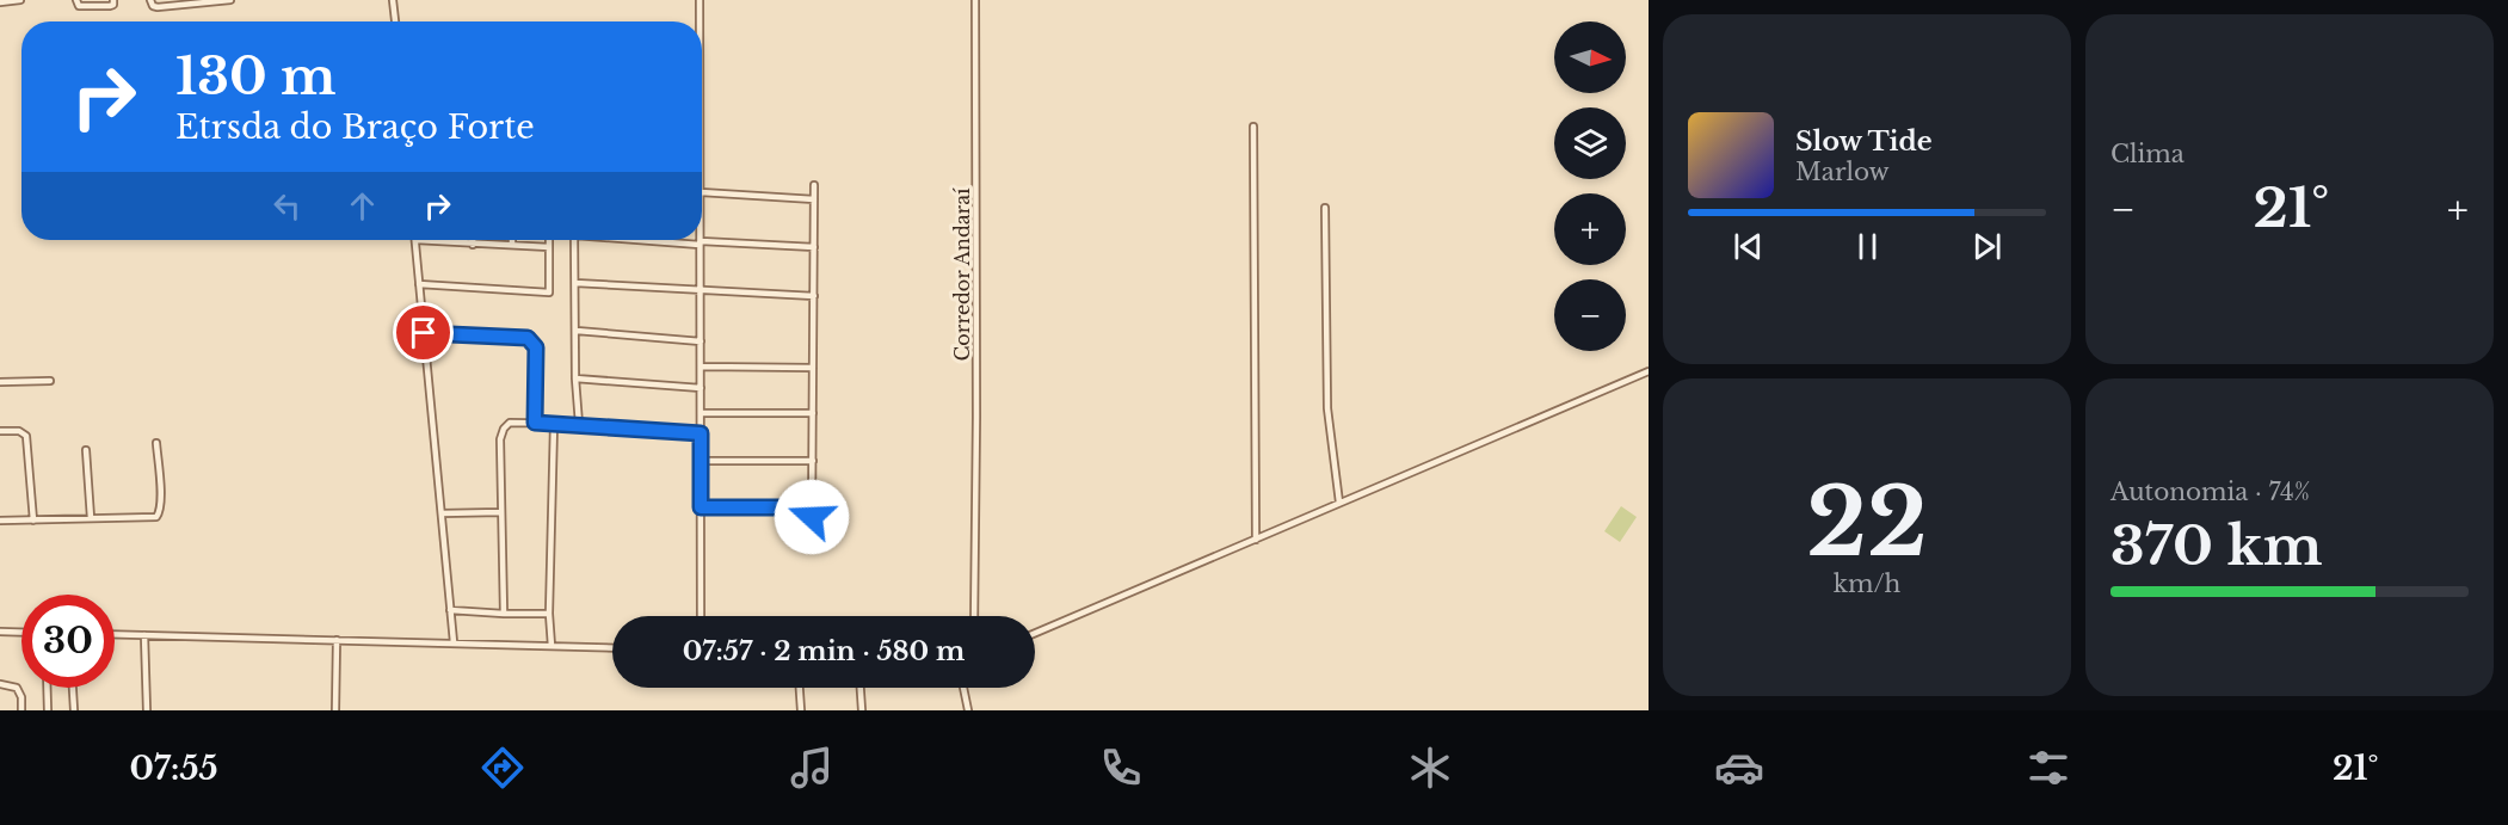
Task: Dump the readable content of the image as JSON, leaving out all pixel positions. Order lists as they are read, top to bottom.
{
  "streets": {
    "street": ["Corredor Andaraí"]
  },
  "north": "right",
  "page": {
    "tile": [
      "Clima",
      ["22", "km/h"],
      ["Autonomia · 74%", "370 km"]
    ],
    "map_buttons": ["+", "−"],
    "turn": ["130 m", "Etrsda do Braço Forte"],
    "song": ["Slow Tide", "Marlow"],
    "heat": ["−", "21°", "+"],
    "limit": "30",
    "trip": "07:57 · 2 min · 580 m",
    "tabs": ["07:55", "21°"]
  }
}
